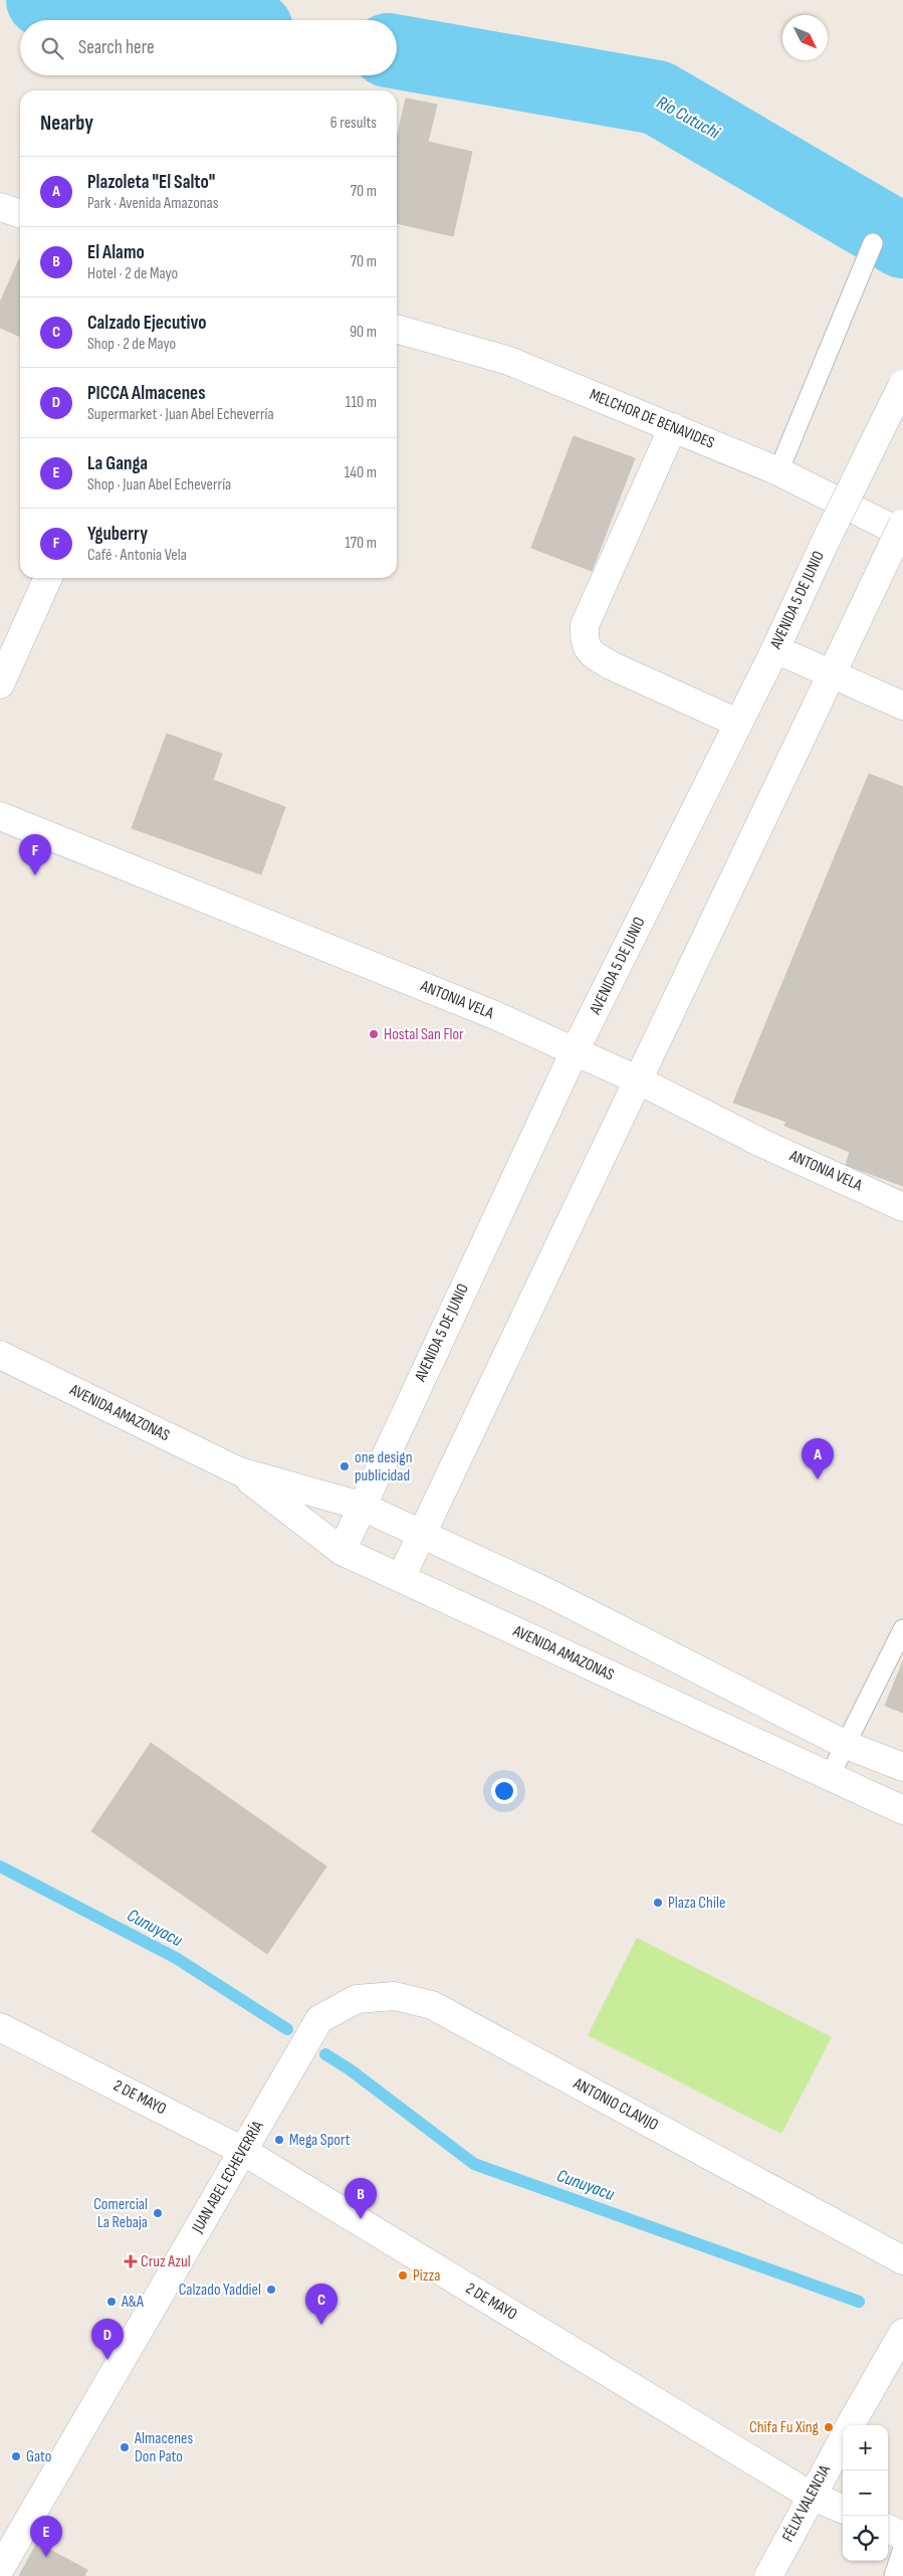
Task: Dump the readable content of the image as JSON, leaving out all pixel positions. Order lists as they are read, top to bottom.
{
  "streets": {
    "street": [
      "MELCHOR DE BENAVIDES",
      "AVENIDA 5 DE JUNIO",
      "ANTONIA VELA",
      "AVENIDA AMAZONAS",
      "2 DE MAYO",
      "ANTONIO CLAVIJO",
      "JUAN ABEL ECHEVERRÍA",
      "FÉLIX VALENCIA"
    ]
  },
  "crossings": [
    ["AVENIDA 5 DE JUNIO", "ANTONIA VELA"],
    ["AVENIDA 5 DE JUNIO", "AVENIDA AMAZONAS"],
    ["2 DE MAYO", "JUAN ABEL ECHEVERRÍA"],
    ["2 DE MAYO", "FÉLIX VALENCIA"],
    ["ANTONIO CLAVIJO", "JUAN ABEL ECHEVERRÍA"]
  ],
  "water": ["Río Cutuchi", "Cunuyacu"],
  "places": {
    "other": [
      "Hostal San Flor",
      "one design publicidad",
      "Plaza Chile",
      "Mega Sport",
      "Comercial La Rebaja",
      "Pizza",
      "Calzado Yaddiel",
      "A&A",
      "Chifa Fu Xing",
      "Almacenes Don Pato",
      "Gato"
    ],
    "health": ["Cruz Azul"]
  },
  "north": "bottom right",
  "page": {
    "search": "Search here",
    "heading": ["Nearby", "6 results"],
    "list": [
      {
        "mark": "A",
        "name": "Plazoleta \"El Salto\"",
        "note": "Park · Avenida Amazonas",
        "value": "70 m"
      },
      {
        "mark": "B",
        "name": "El Alamo",
        "note": "Hotel · 2 de Mayo",
        "value": "70 m"
      },
      {
        "mark": "C",
        "name": "Calzado Ejecutivo",
        "note": "Shop · 2 de Mayo",
        "value": "90 m"
      },
      {
        "mark": "D",
        "name": "PICCA Almacenes",
        "note": "Supermarket · Juan Abel Echeverría",
        "value": "110 m"
      },
      {
        "mark": "E",
        "name": "La Ganga",
        "note": "Shop · Juan Abel Echeverría",
        "value": "140 m"
      },
      {
        "mark": "F",
        "name": "Yguberry",
        "note": "Café · Antonia Vela",
        "value": "170 m"
      }
    ],
    "pins": [
      "F",
      "A",
      "B",
      "C",
      "D",
      "E"
    ],
    "map_buttons": ["+", "−"]
  }
}
